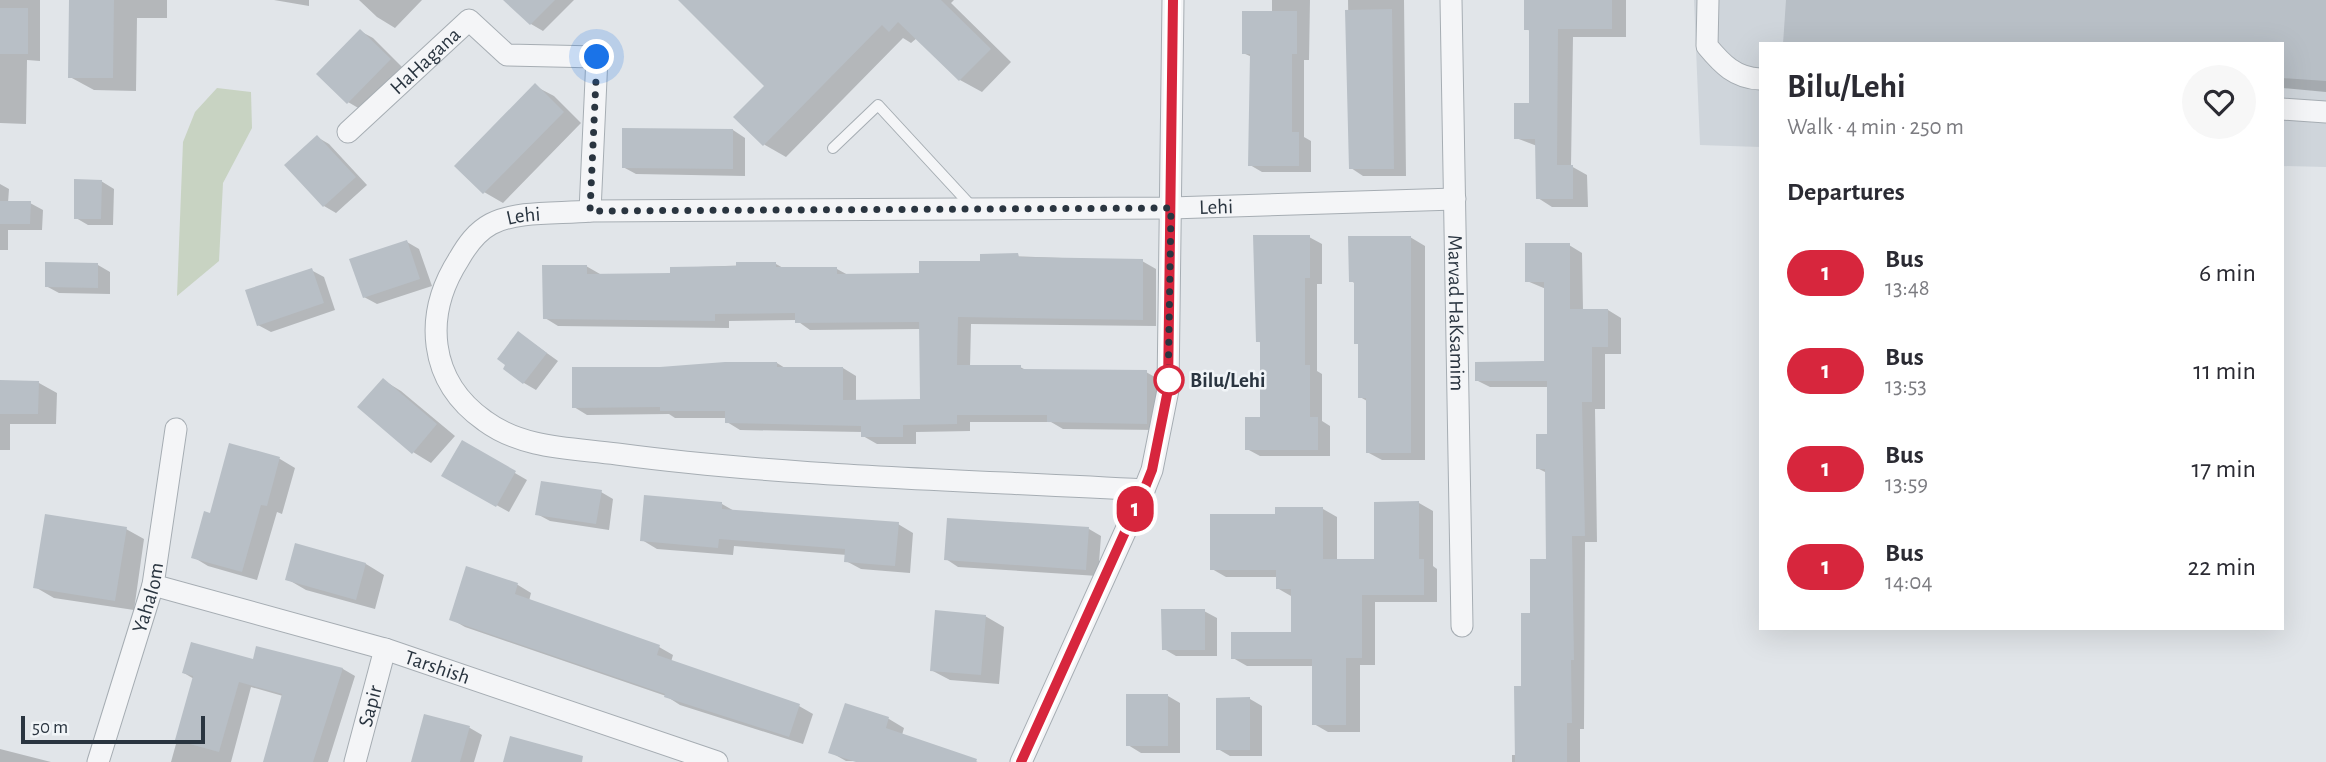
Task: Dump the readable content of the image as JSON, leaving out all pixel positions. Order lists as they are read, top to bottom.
{
  "streets": {
    "street": [
      "HaHagana",
      "Lehi",
      "Marvad HaKsamim",
      "Yahalom",
      "Tarshish",
      "Sapir"
    ]
  },
  "crossings": [
    ["HaHagana", "Lehi"],
    ["Lehi", "Marvad HaKsamim"],
    ["Yahalom", "Tarshish"],
    ["Tarshish", "Sapir"]
  ],
  "places": ["Bilu/Lehi"],
  "lines": ["bus line 1"],
  "scale_bar": "50 m",
  "page": {
    "on_map": "1",
    "heading": [
      ["Bilu/Lehi", "Walk · 4 min · 250 m"],
      "Departures"
    ],
    "list": [
      {
        "mark": "1",
        "name": "Bus",
        "note": "13:48",
        "value": "6 min"
      },
      {
        "mark": "1",
        "name": "Bus",
        "note": "13:53",
        "value": "11 min"
      },
      {
        "mark": "1",
        "name": "Bus",
        "note": "13:59",
        "value": "17 min"
      },
      {
        "mark": "1",
        "name": "Bus",
        "note": "14:04",
        "value": "22 min"
      }
    ],
    "scale": "50 m"
  }
}
